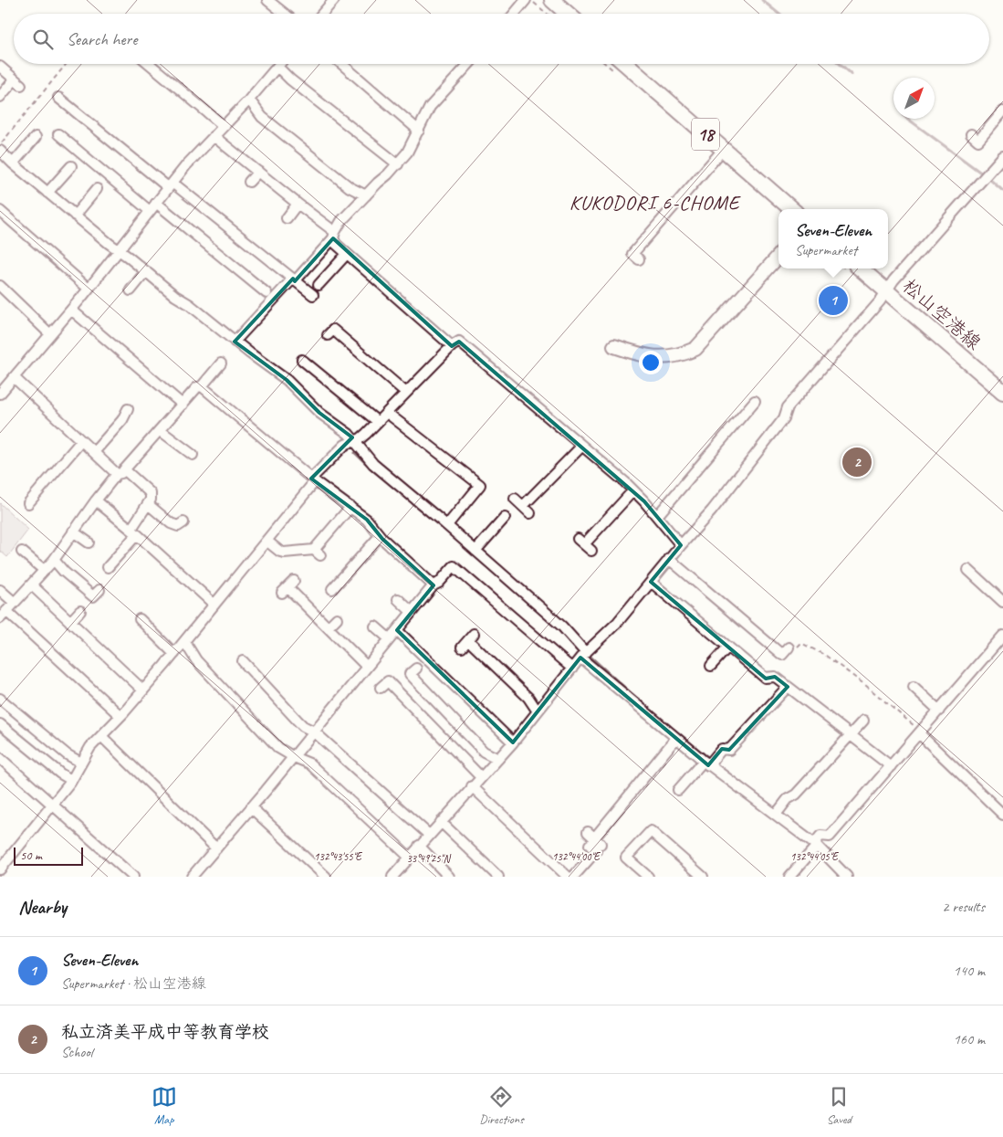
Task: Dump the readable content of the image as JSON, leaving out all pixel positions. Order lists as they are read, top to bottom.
{
  "streets": {
    "main road": ["18", "松山空港線"]
  },
  "districts": ["KUKODORI 6-CHOME"],
  "scale_bar": "50 m",
  "north": "top right",
  "page": {
    "search": "Search here",
    "popup": ["Seven-Eleven", "Supermarket"],
    "pins": ["1", "2"],
    "scale": "50 m",
    "heading": ["Nearby", "2 results"],
    "list": [
      {
        "mark": "1",
        "name": "Seven-Eleven",
        "note": "Supermarket · 松山空港線",
        "value": "140 m"
      },
      {
        "mark": "2",
        "name": "私立済美平成中等教育学校",
        "note": "School",
        "value": "160 m"
      }
    ],
    "nav": ["Map", "Directions", "Saved"]
  },
  "coordinates": [
    "132°43'55\"E",
    "132°44'00\"E",
    "132°44'05\"E",
    "33°49'25\"N"
  ]
}
